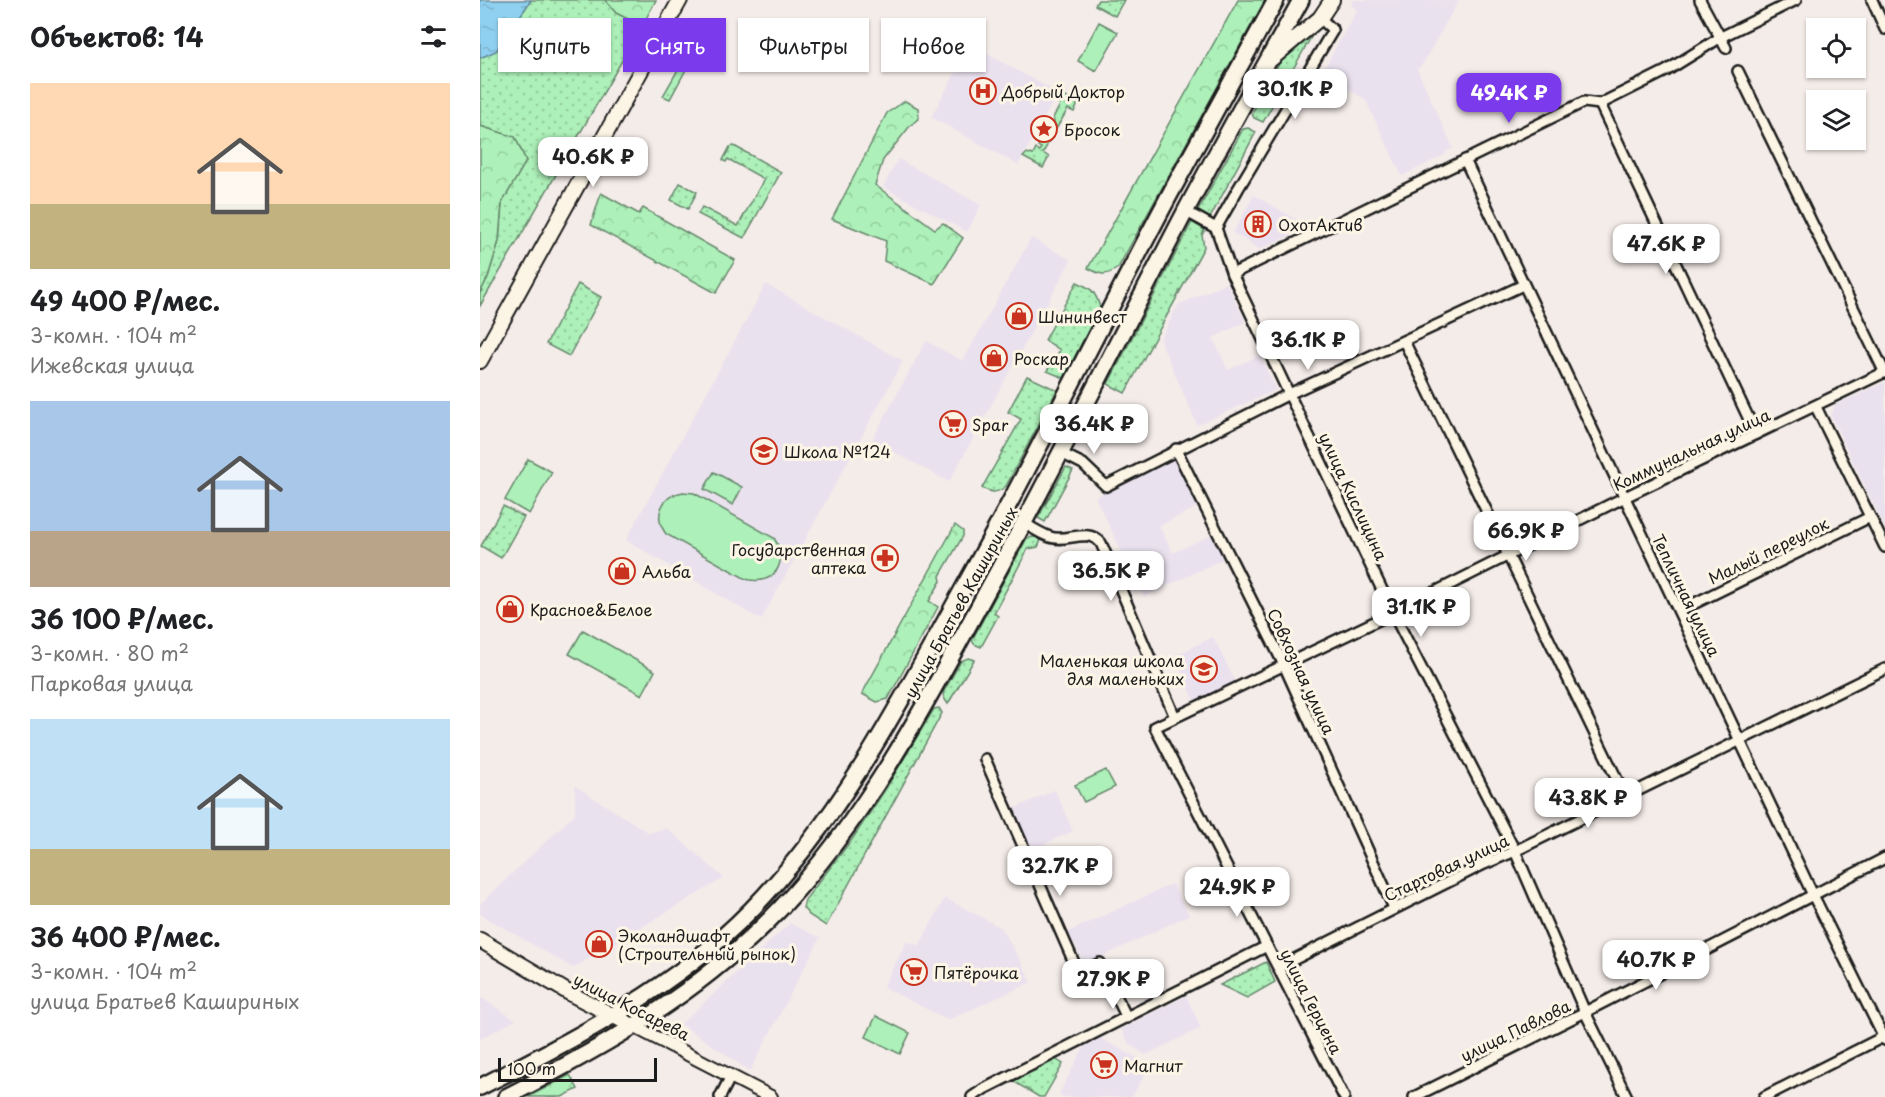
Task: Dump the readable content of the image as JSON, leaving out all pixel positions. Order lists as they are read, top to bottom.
{
  "streets": {
    "main road": ["улица Братьев Кашириных", "улица Косарева"],
    "street": [
      "Коммунальная улица",
      "улица Кислицина",
      "Малый переулок",
      "Тепличная улица",
      "Совхозная улица",
      "Стартовая улица",
      "улица Герцена",
      "улица Павлова"
    ]
  },
  "crossings": [
    ["Коммунальная улица", "улица Кислицина"],
    ["Коммунальная улица", "Тепличная улица"],
    ["Коммунальная улица", "Совхозная улица"],
    ["Коммунальная улица", "улица Герцена"],
    ["улица Кислицина", "Стартовая улица"],
    ["улица Кислицина", "улица Павлова"],
    ["Малый переулок", "Тепличная улица"],
    ["Тепличная улица", "Стартовая улица"],
    ["Тепличная улица", "улица Павлова"],
    ["улица Братьев Кашириных", "улица Косарева"],
    ["Совхозная улица", "Стартовая улица"],
    ["Стартовая улица", "улица Герцена"]
  ],
  "places": {
    "hospital": ["Добрый Доктор"],
    "place": ["Бросок"],
    "building": ["ОхотАктив"],
    "shop": [
      "Шининвест",
      "Роскар",
      "Альба",
      "Красное&Белое",
      "Эколандшафт (Строительный рынок)"
    ],
    "supermarket": ["Spar", "Пятёрочка", "Магнит"],
    "school or university": ["Школа №124", "Маленькая школа для маленьких"],
    "pharmacy": ["Государственная аптека"]
  },
  "scale_bar": "100 m",
  "page": {
    "heading": "Объектов: 14",
    "chip": [
      "Купить",
      "Снять",
      "Фильтры",
      "Новое"
    ],
    "price": [
      "30.1K ₽",
      "49.4K ₽",
      "40.6K ₽",
      "47.6K ₽",
      "36.1K ₽",
      "36.4K ₽",
      "66.9K ₽",
      "36.5K ₽",
      "31.1K ₽",
      "43.8K ₽",
      "32.7K ₽",
      "24.9K ₽",
      "40.7K ₽",
      "27.9K ₽"
    ],
    "list": [
      {
        "name": "49 400 ₽/мес.",
        "note": "3-комн. · 104 m² · Ижевская улица"
      },
      {
        "name": "36 100 ₽/мес.",
        "note": "3-комн. · 80 m² · Парковая улица"
      },
      {
        "name": "36 400 ₽/мес.",
        "note": "3-комн. · 104 m² · улица Братьев Кашириных"
      }
    ],
    "scale": "100 m"
  }
}
